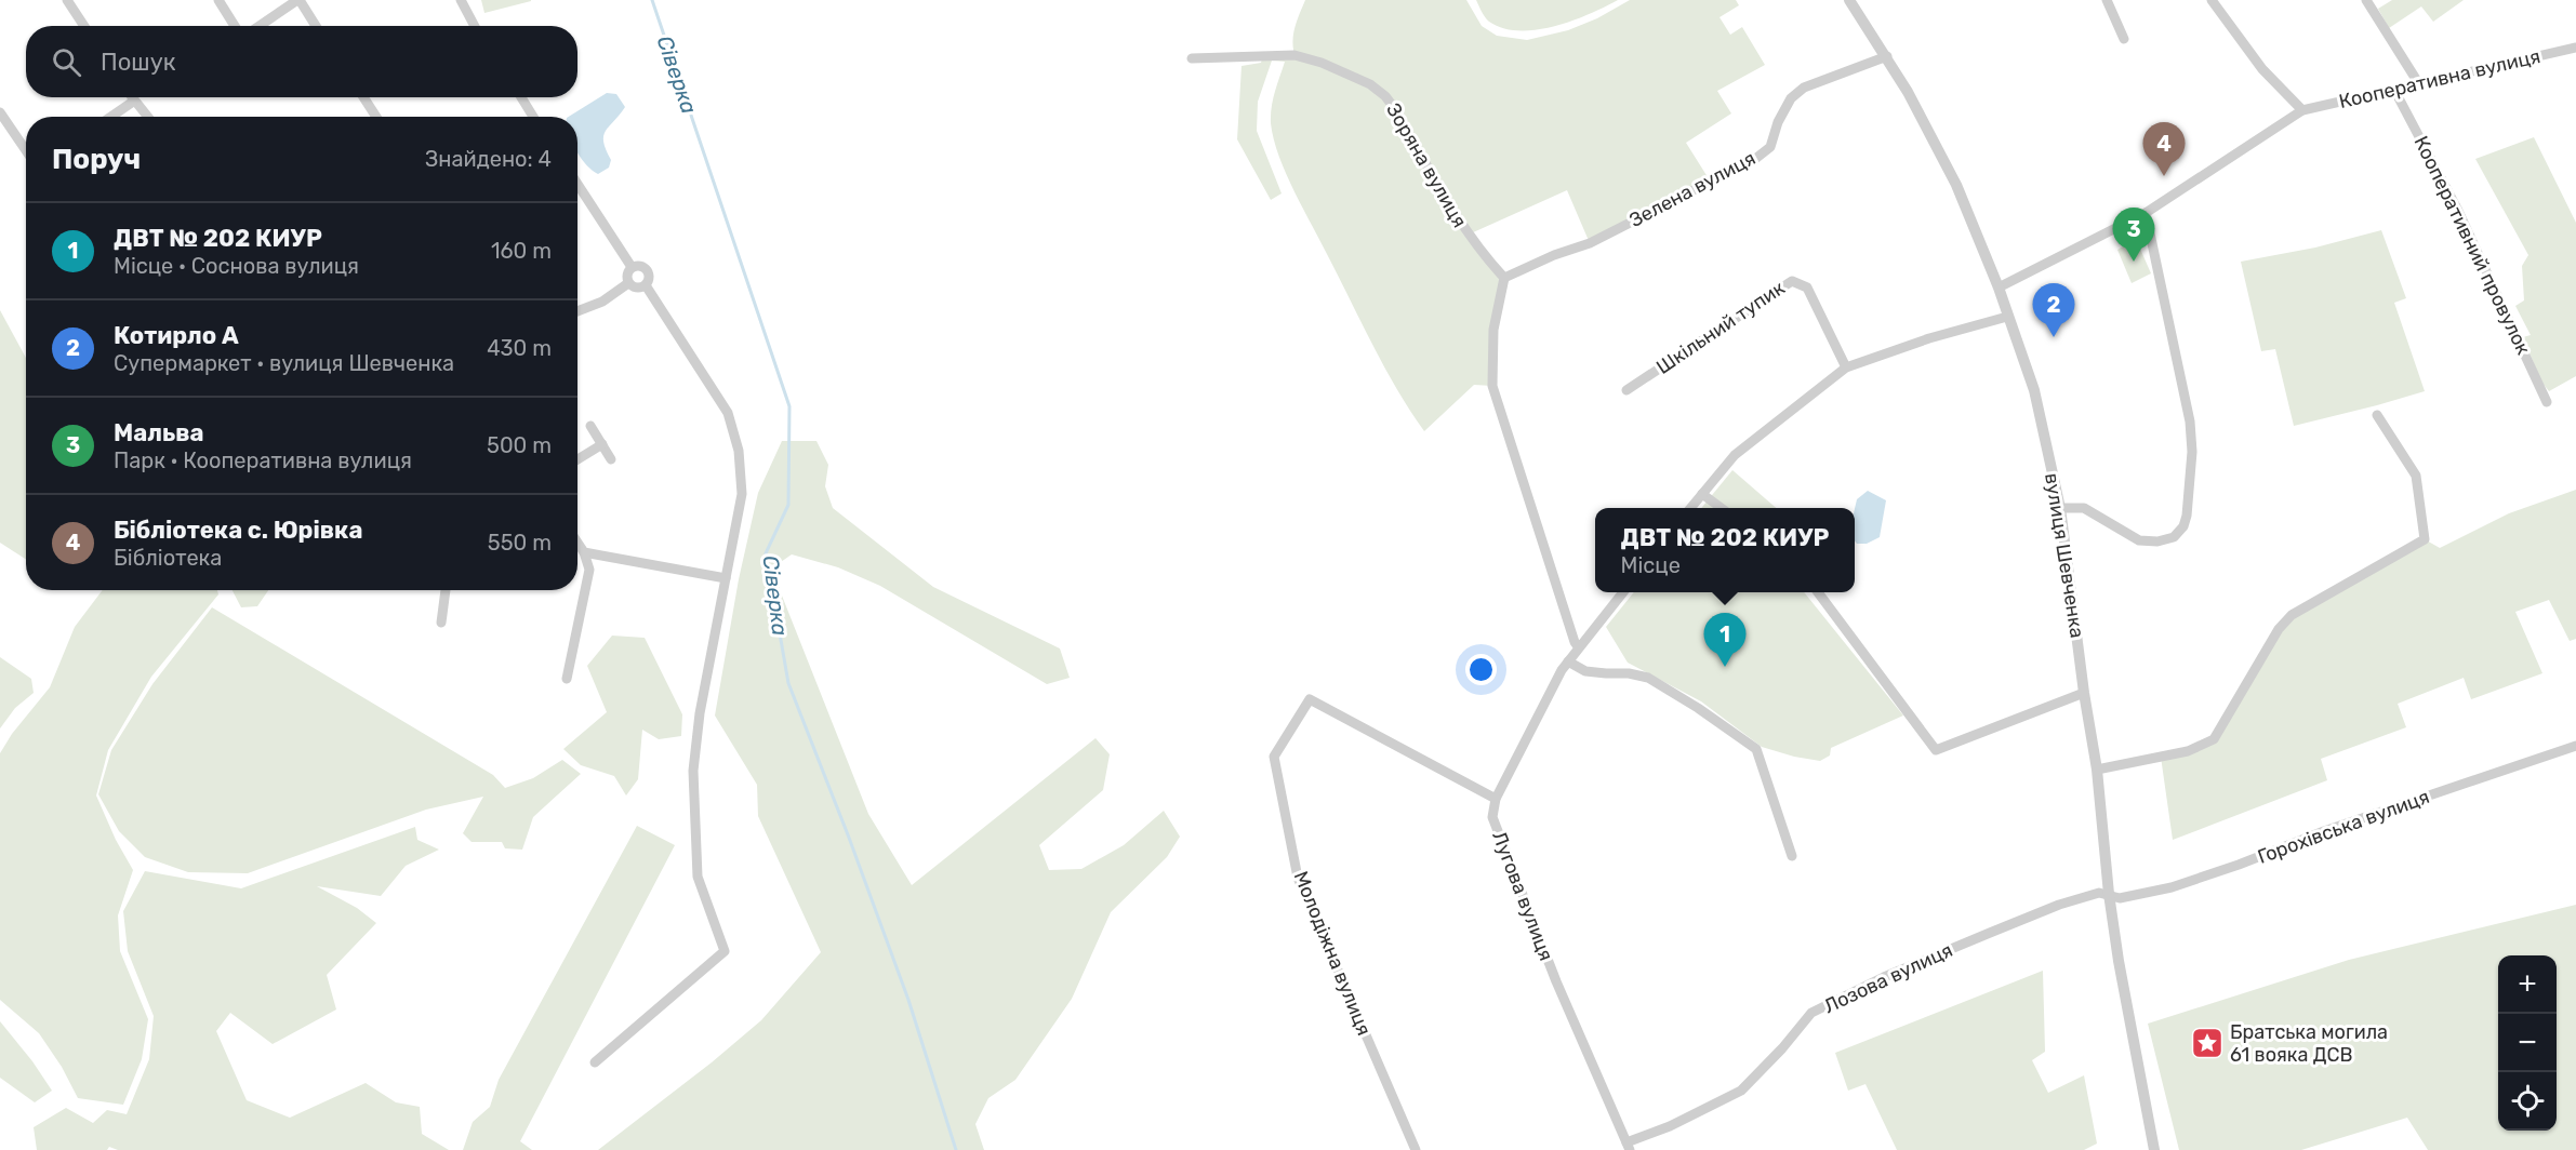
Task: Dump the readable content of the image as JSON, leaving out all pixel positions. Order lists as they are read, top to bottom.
{
  "streets": {
    "street": [
      "Кооперативна вулиця",
      "Зоряна вулиця",
      "Зелена вулиця",
      "Кооперативний провулок",
      "Шкільний тупик",
      "вулиця Шевченка",
      "Горохівська вулиця",
      "Лугова вулиця",
      "Молодіжна вулиця",
      "Лозова вулиця"
    ]
  },
  "crossings": [
    ["Кооперативна вулиця", "Кооперативний провулок"],
    ["Кооперативна вулиця", "вулиця Шевченка"],
    ["Зоряна вулиця", "Зелена вулиця"],
    ["Зелена вулиця", "вулиця Шевченка"],
    ["вулиця Шевченка", "Горохівська вулиця"],
    ["вулиця Шевченка", "Лозова вулиця"],
    ["Горохівська вулиця", "Лозова вулиця"],
    ["Лугова вулиця", "Молодіжна вулиця"],
    ["Лугова вулиця", "Лозова вулиця"]
  ],
  "water": ["Сіверка"],
  "places": {
    "place": ["Братська могила 61 вояка ДСВ"]
  },
  "page": {
    "search": "Пошук",
    "heading": ["Поруч", "Знайдено: 4"],
    "pins": [
      "4",
      "3",
      "2",
      "1"
    ],
    "list": [
      {
        "mark": "1",
        "name": "ДВТ № 202 КИУР",
        "note": "Місце · Соснова вулиця",
        "value": "160 m"
      },
      {
        "mark": "2",
        "name": "Котирло А",
        "note": "Супермаркет · вулиця Шевченка",
        "value": "430 m"
      },
      {
        "mark": "3",
        "name": "Мальва",
        "note": "Парк · Кооперативна вулиця",
        "value": "500 m"
      },
      {
        "mark": "4",
        "name": "Бібліотека с. Юрівка",
        "note": "Бібліотека",
        "value": "550 m"
      }
    ],
    "popup": ["ДВТ № 202 КИУР", "Місце"],
    "map_buttons": ["+", "−"]
  }
}
